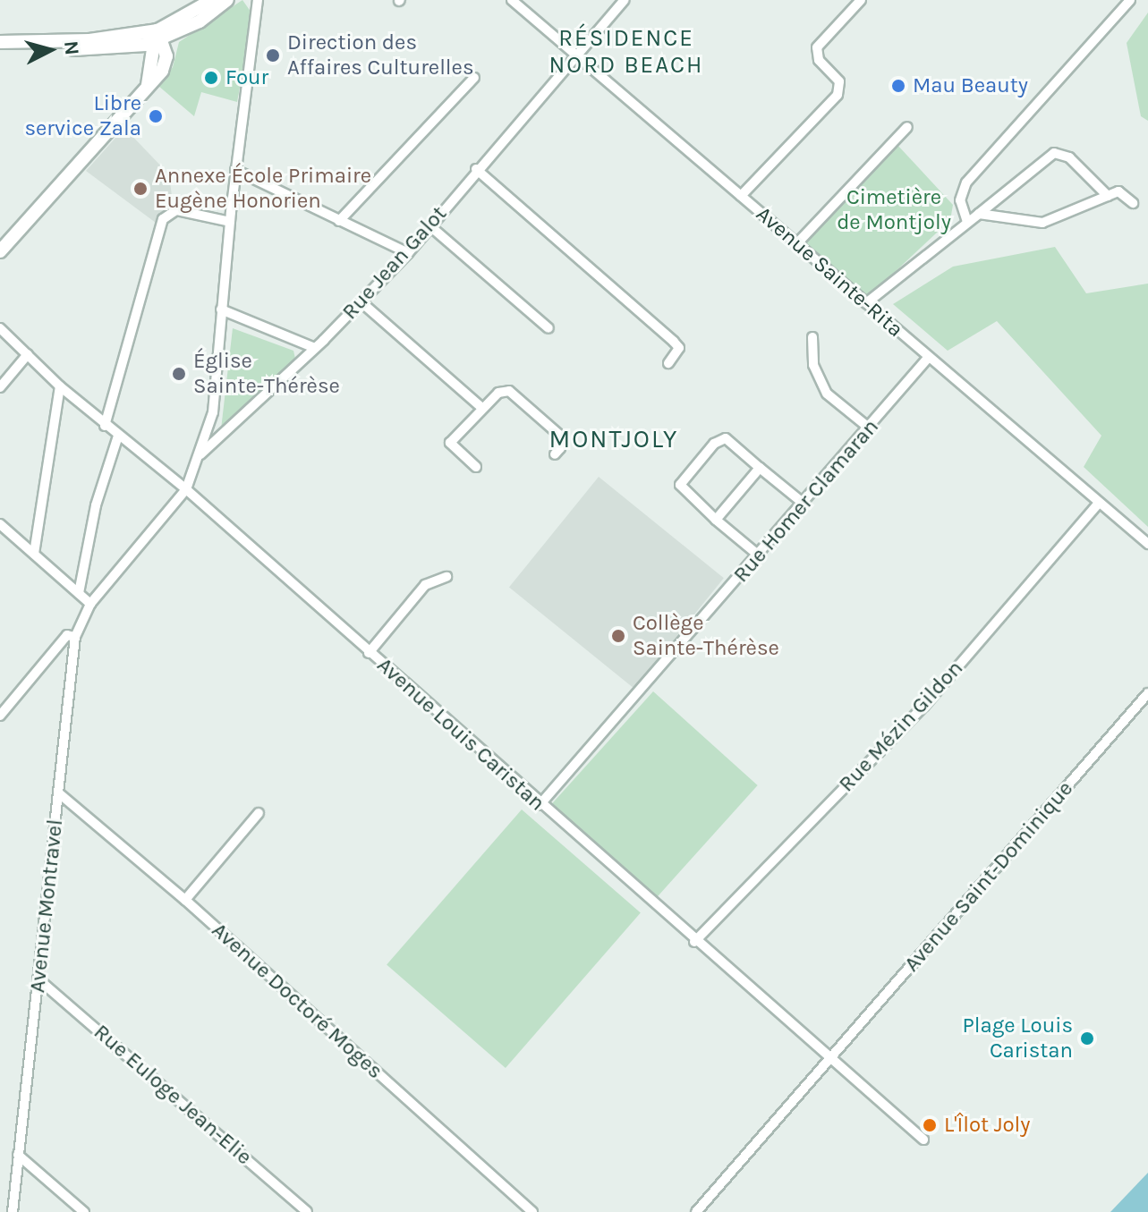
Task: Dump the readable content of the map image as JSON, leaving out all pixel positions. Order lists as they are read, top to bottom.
{
  "streets": {
    "street": [
      "Rue Jean Galot",
      "Avenue Sainte-Rita",
      "Rue Homer Clamaran",
      "Rue Mézin Gildon",
      "Avenue Louis Caristan",
      "Avenue Saint-Dominique",
      "Avenue Montravel",
      "Avenue Doctoré Moges",
      "Rue Euloge Jean-Elie"
    ]
  },
  "crossings": [
    ["Rue Jean Galot", "Avenue Sainte-Rita"],
    ["Rue Jean Galot", "Avenue Montravel"],
    ["Avenue Sainte-Rita", "Rue Homer Clamaran"],
    ["Avenue Sainte-Rita", "Rue Mézin Gildon"],
    ["Rue Homer Clamaran", "Avenue Louis Caristan"],
    ["Rue Mézin Gildon", "Avenue Louis Caristan"],
    ["Avenue Louis Caristan", "Avenue Saint-Dominique"],
    ["Avenue Louis Caristan", "Avenue Montravel"],
    ["Avenue Montravel", "Avenue Doctoré Moges"],
    ["Avenue Montravel", "Rue Euloge Jean-Elie"]
  ],
  "districts": ["RÉSIDENCE NORD BEACH", "MONTJOLY"],
  "parks": ["Cimetière de Montjoly"],
  "places": [
    "Direction des Affaires Culturelles",
    "Four",
    "Mau Beauty",
    "Libre service Zala",
    "Annexe École Primaire Eugène Honorien",
    "Église Sainte-Thérèse",
    "Collège Sainte-Thérèse",
    "Plage Louis Caristan",
    "L'Îlot Joly"
  ],
  "north": "right"
}
